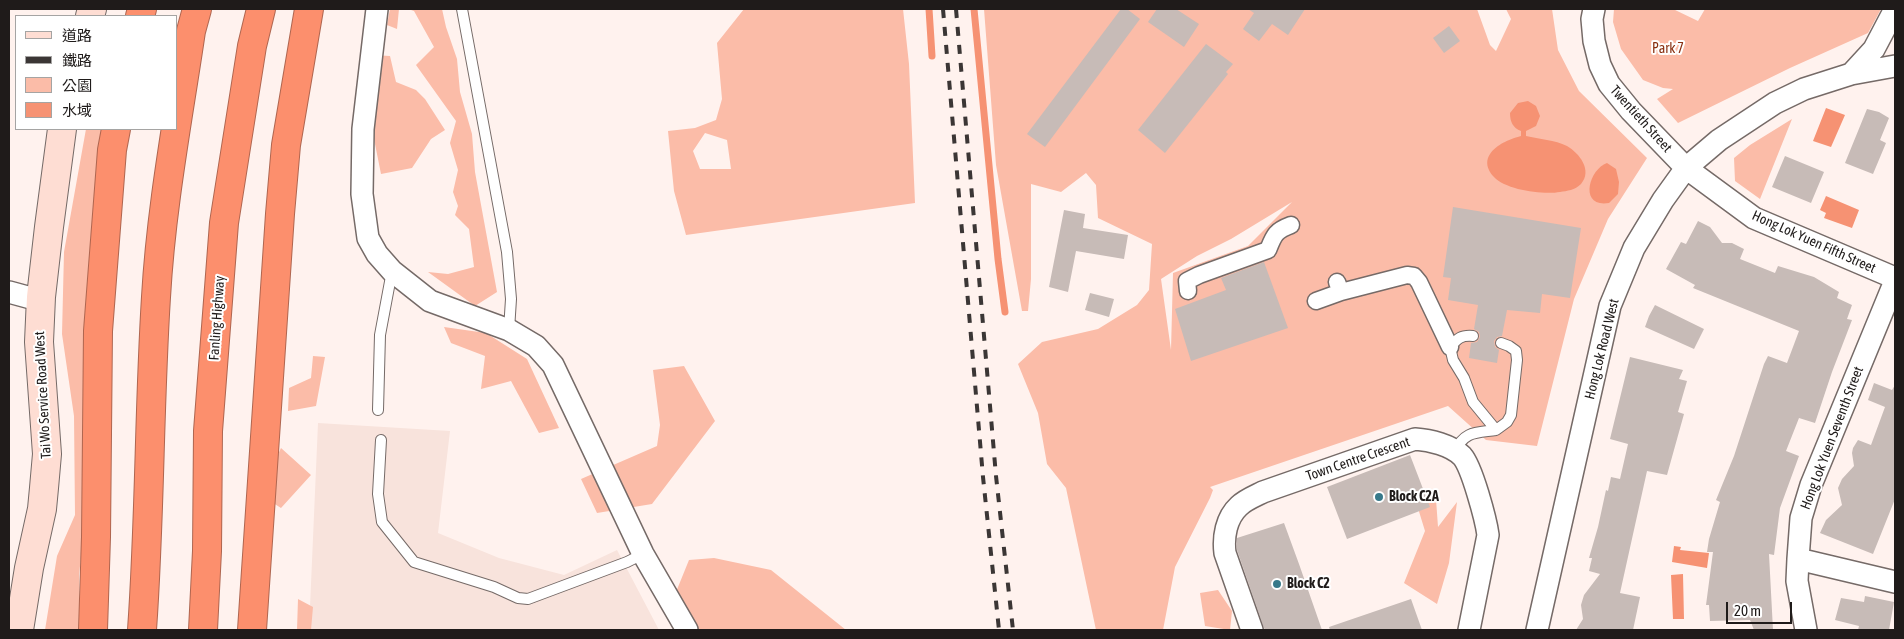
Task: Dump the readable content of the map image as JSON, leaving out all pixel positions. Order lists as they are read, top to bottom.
{
  "streets": {
    "highway": ["Fanling Highway"],
    "main road": ["Tai Wo Service Road West"],
    "street": [
      "Twentieth Street",
      "Hong Lok Yuen Fifth Street",
      "Hong Lok Road West",
      "Hong Lok Yuen Seventh Street",
      "Town Centre Crescent"
    ]
  },
  "crossings": [
    ["Twentieth Street", "Hong Lok Yuen Fifth Street"],
    ["Twentieth Street", "Hong Lok Road West"],
    ["Hong Lok Yuen Fifth Street", "Hong Lok Road West"],
    ["Hong Lok Yuen Fifth Street", "Hong Lok Yuen Seventh Street"]
  ],
  "parks": ["Park 7"],
  "places": ["Block C2A", "Block C2"],
  "legend": [
    "道路",
    "鐵路",
    "公園",
    "水域"
  ],
  "scale_bar": "20 m"
}
